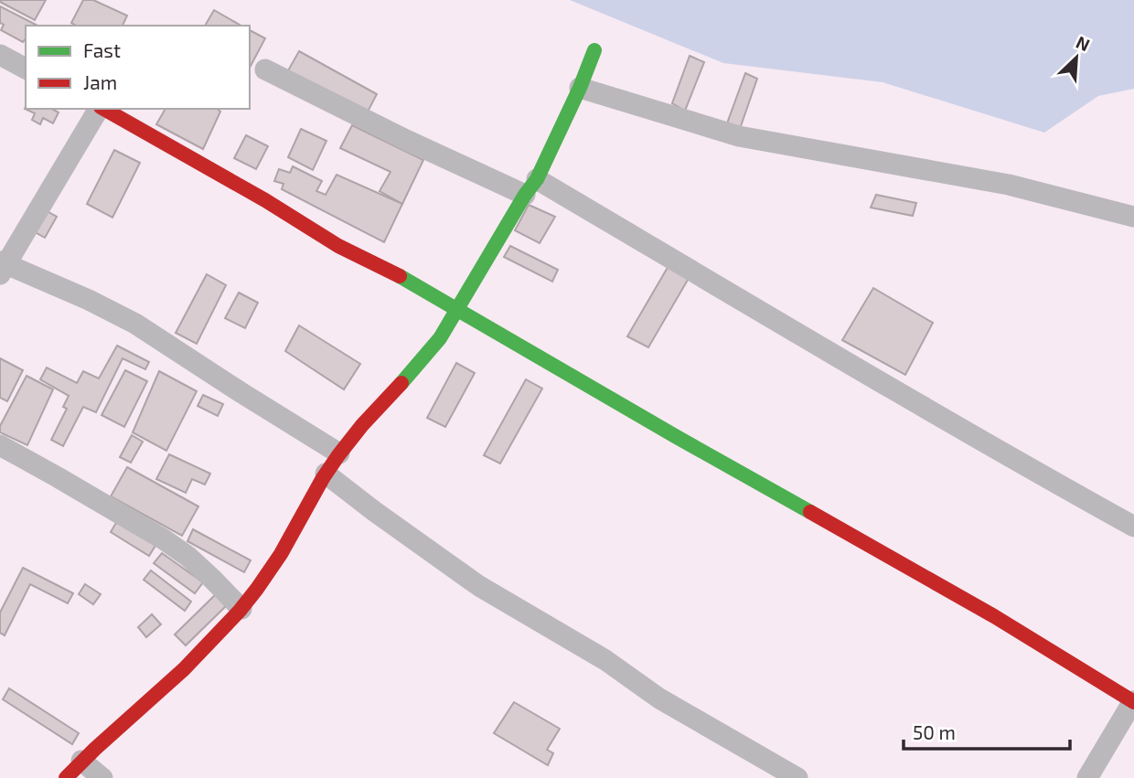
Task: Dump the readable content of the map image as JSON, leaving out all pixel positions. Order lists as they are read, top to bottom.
{
  "legend": ["Fast", "Jam"],
  "scale_bar": "50 m",
  "north": "top right"
}
